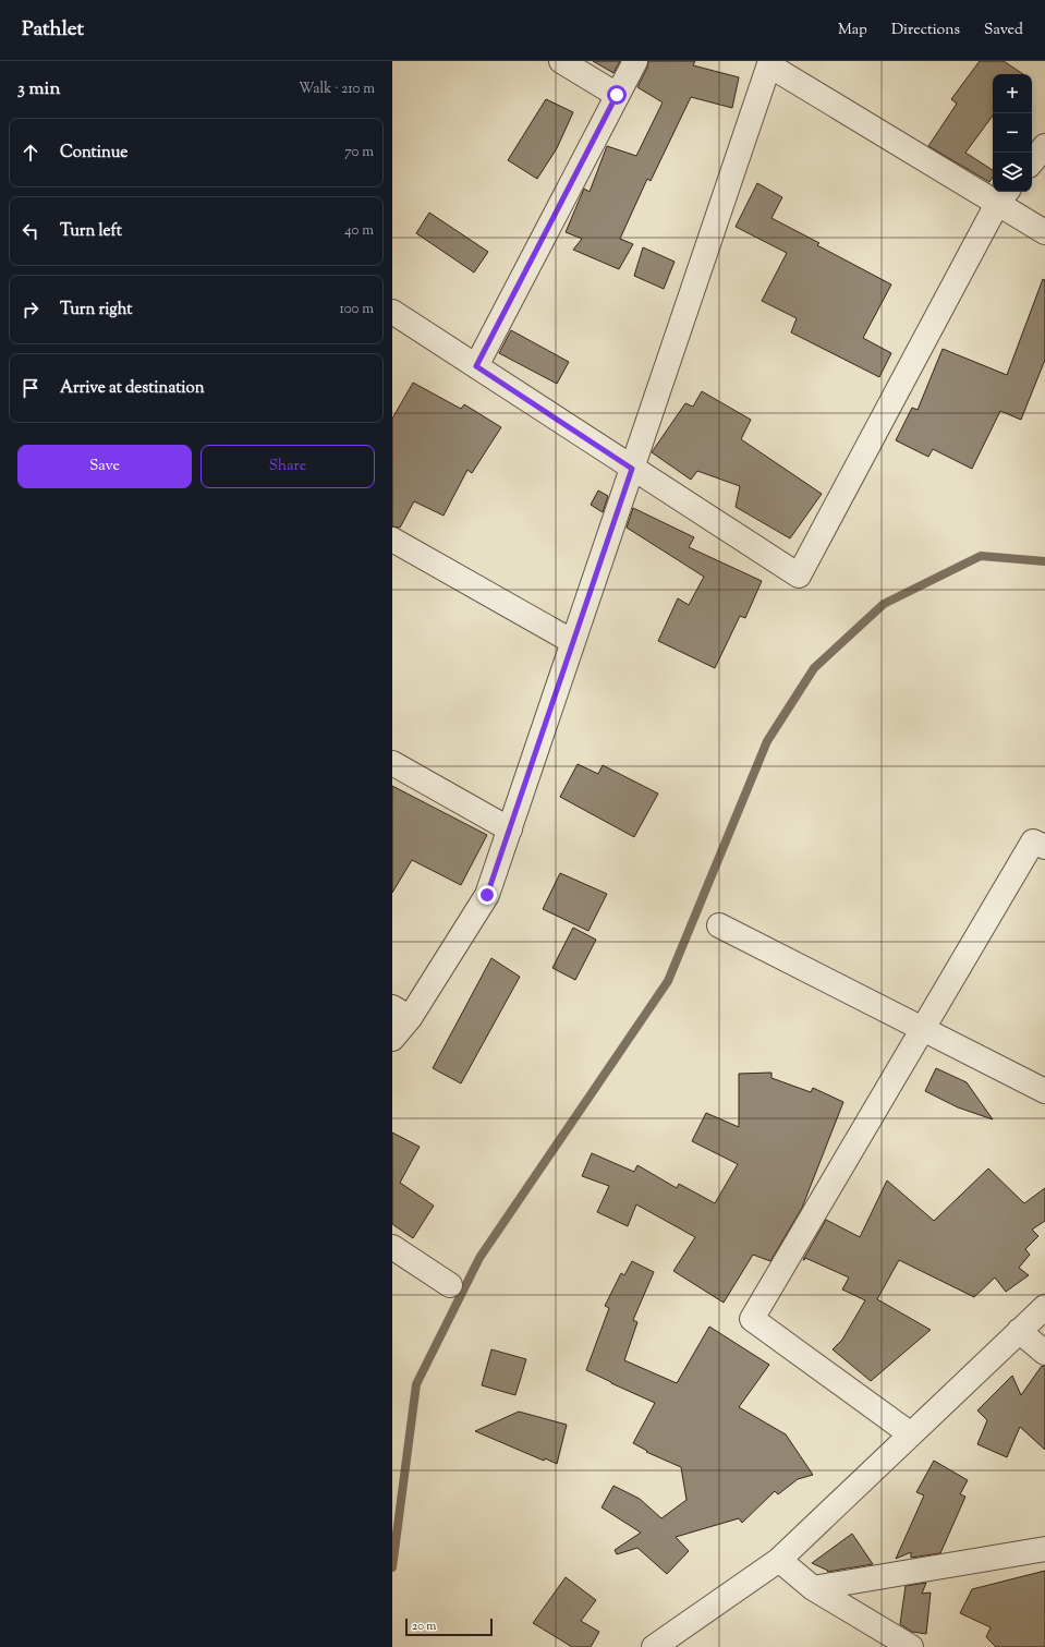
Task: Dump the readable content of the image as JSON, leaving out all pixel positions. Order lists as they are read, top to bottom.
{
  "scale_bar": "20 m",
  "page": {
    "header": "Pathlet",
    "nav": ["Map", "Directions", "Saved"],
    "heading": ["3 min", "Walk · 210 m"],
    "map_buttons": ["+", "−"],
    "list": [
      ["Continue", "70 m"],
      ["Turn left", "40 m"],
      ["Turn right", "100 m"],
      "Arrive at destination"
    ],
    "buttons": ["Save", "Share"],
    "scale": "20 m"
  }
}
